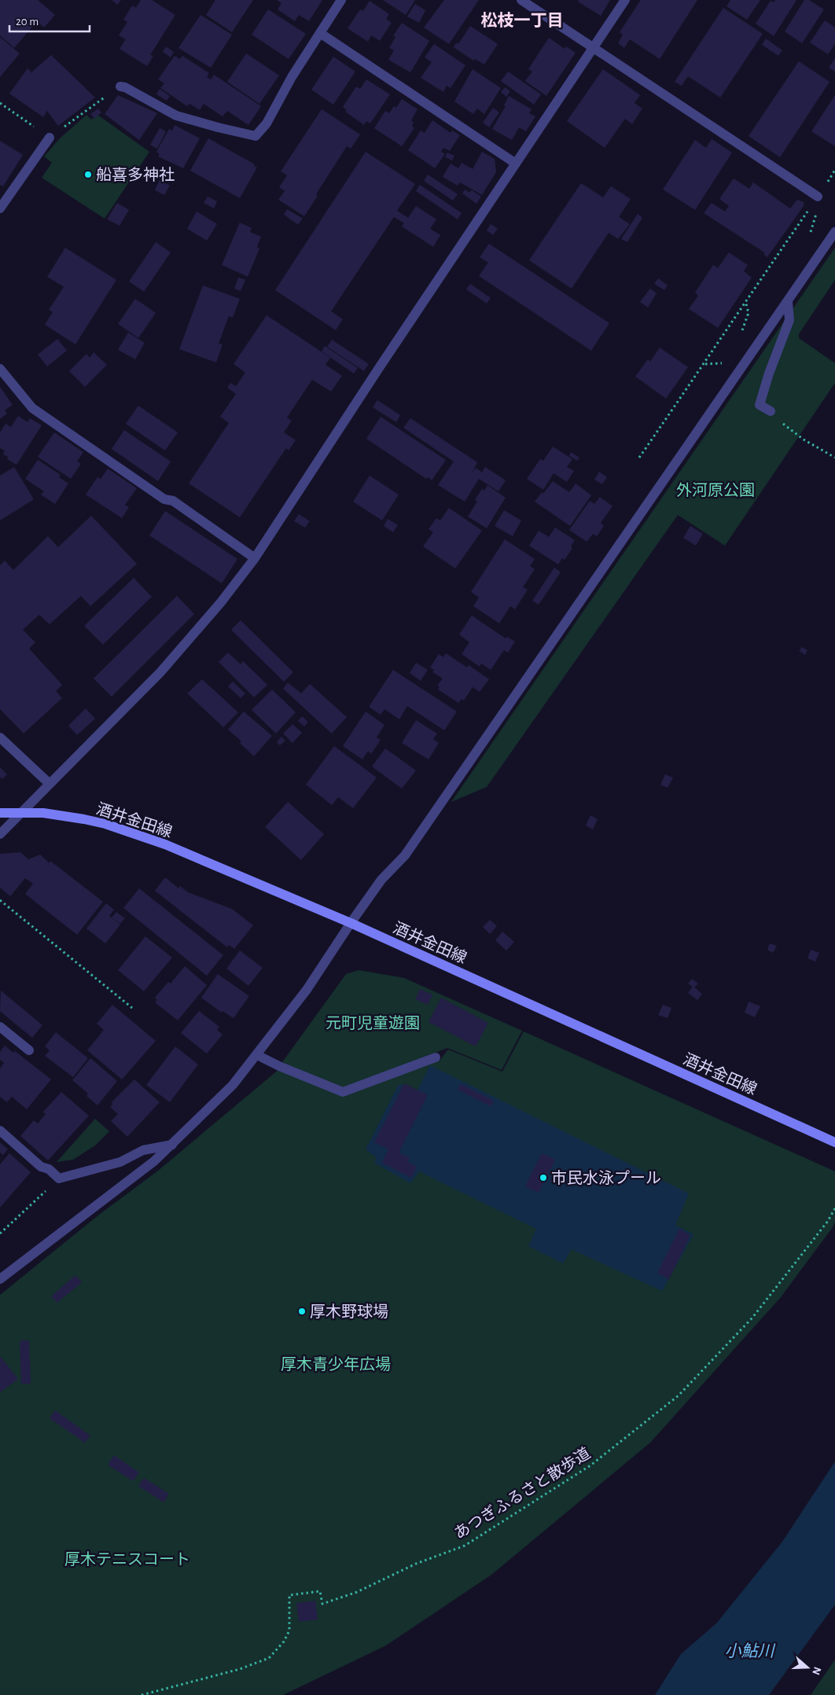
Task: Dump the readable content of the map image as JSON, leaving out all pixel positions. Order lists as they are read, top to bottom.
{
  "streets": {
    "main road": ["酒井金田線"],
    "path": ["あつぎふるさと散歩道"]
  },
  "districts": ["松枝一丁目"],
  "water": ["小鮎川"],
  "parks": [
    "外河原公園",
    "元町児童遊園",
    "厚木青少年広場",
    "厚木テニスコート"
  ],
  "places": ["船喜多神社", "市民水泳プール", "厚木野球場"],
  "scale_bar": "20 m",
  "north": "right"
}
